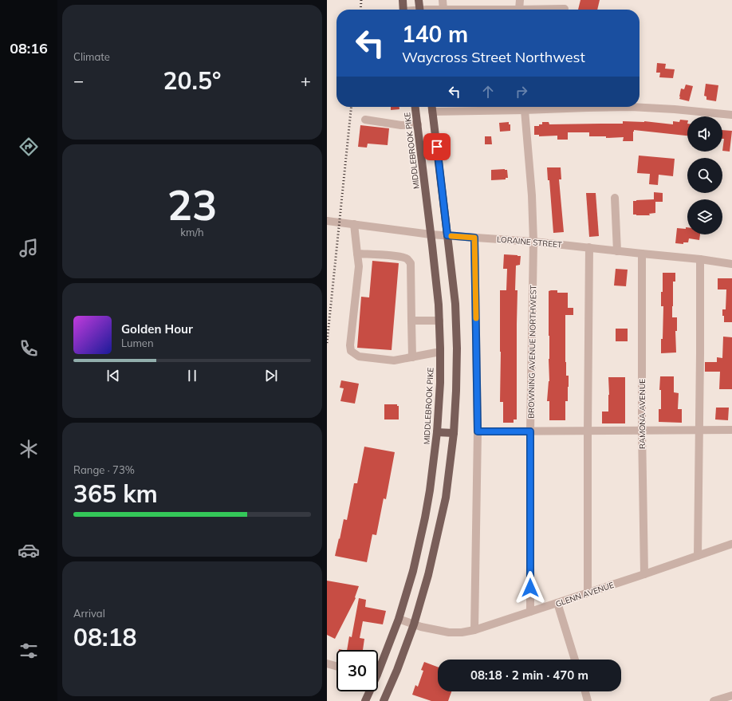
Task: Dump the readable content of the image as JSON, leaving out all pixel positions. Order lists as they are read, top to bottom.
{
  "streets": {
    "main road": ["MIDDLEBROOK PIKE"],
    "street": [
      "LORAINE STREET",
      "BROWNING AVENUE NORTHWEST",
      "RAMONA AVENUE",
      "GLENN AVENUE"
    ]
  },
  "crossings": [
    ["MIDDLEBROOK PIKE", "LORAINE STREET"],
    ["MIDDLEBROOK PIKE", "GLENN AVENUE"],
    ["LORAINE STREET", "BROWNING AVENUE NORTHWEST"],
    ["LORAINE STREET", "RAMONA AVENUE"],
    ["BROWNING AVENUE NORTHWEST", "GLENN AVENUE"],
    ["RAMONA AVENUE", "GLENN AVENUE"]
  ],
  "page": {
    "tabs": "08:16",
    "tile": [
      "Climate",
      ["23", "km/h"],
      ["Range · 73%", "365 km"],
      ["Arrival", "08:18"]
    ],
    "turn": ["140 m", "Waycross Street Northwest"],
    "heat": ["−", "20.5°", "+"],
    "song": ["Golden Hour", "Lumen"],
    "limit": "30",
    "trip": "08:18 · 2 min · 470 m"
  }
}
